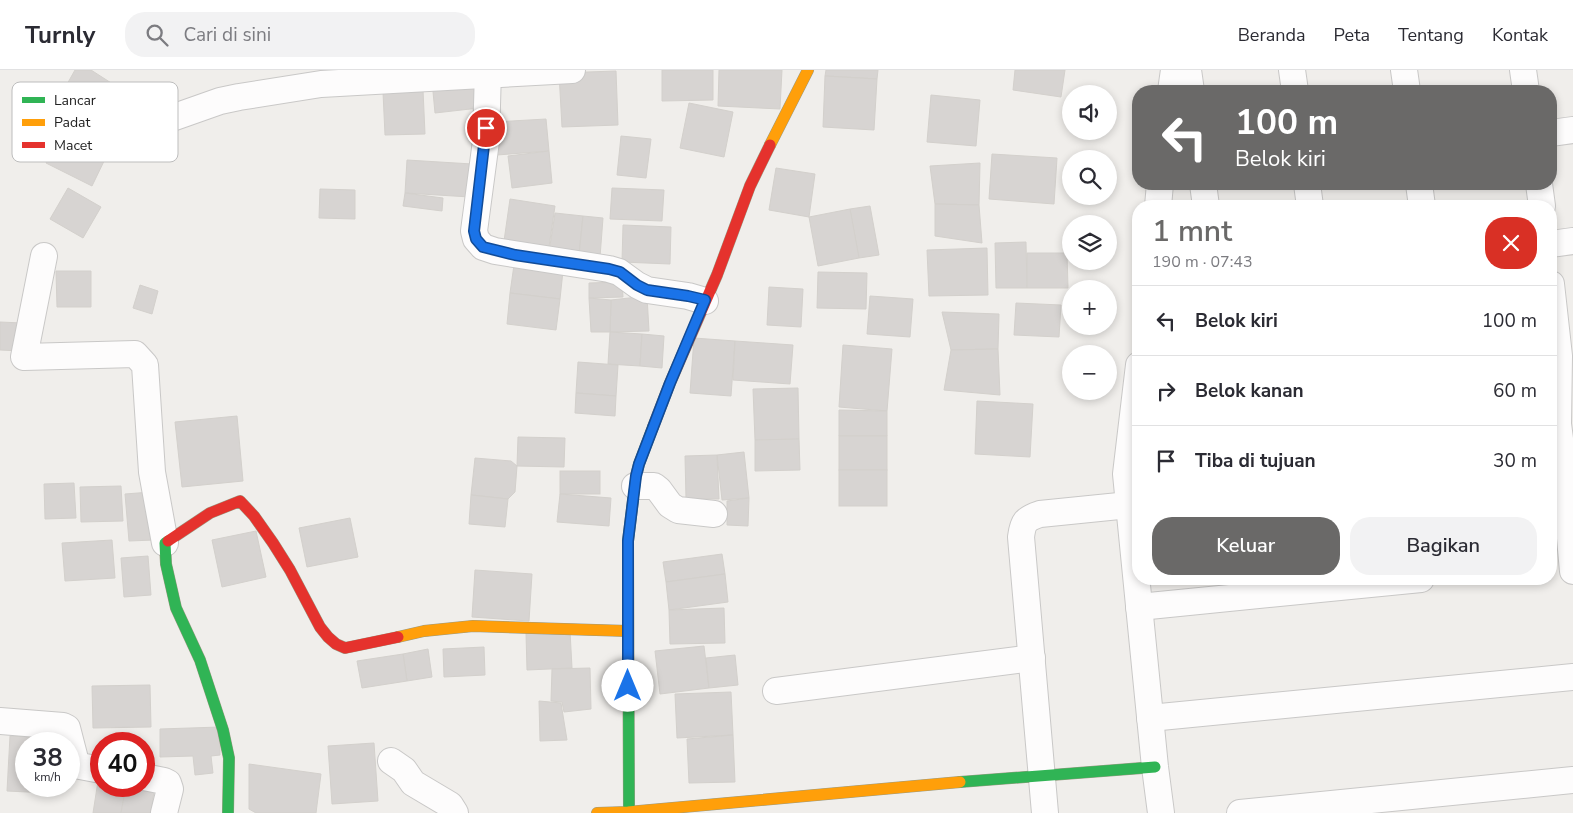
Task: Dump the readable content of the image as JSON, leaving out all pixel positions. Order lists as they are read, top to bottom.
{
  "legend": ["Lancar", "Padat", "Macet"],
  "page": {
    "header": "Turnly",
    "search": "Cari di sini",
    "nav": [
      "Beranda",
      "Peta",
      "Tentang",
      "Kontak"
    ],
    "map_buttons": ["+", "−"],
    "turn": ["100 m", "Belok kiri"],
    "heading": ["1 mnt", "190 m · 07:43"],
    "list": [
      {
        "name": "Belok kiri",
        "value": "100 m"
      },
      {
        "name": "Belok kanan",
        "value": "60 m"
      },
      {
        "name": "Tiba di tujuan",
        "value": "30 m"
      }
    ],
    "buttons": ["Keluar", "Bagikan"],
    "speed": "38 km/h",
    "limit": "40"
  }
}
